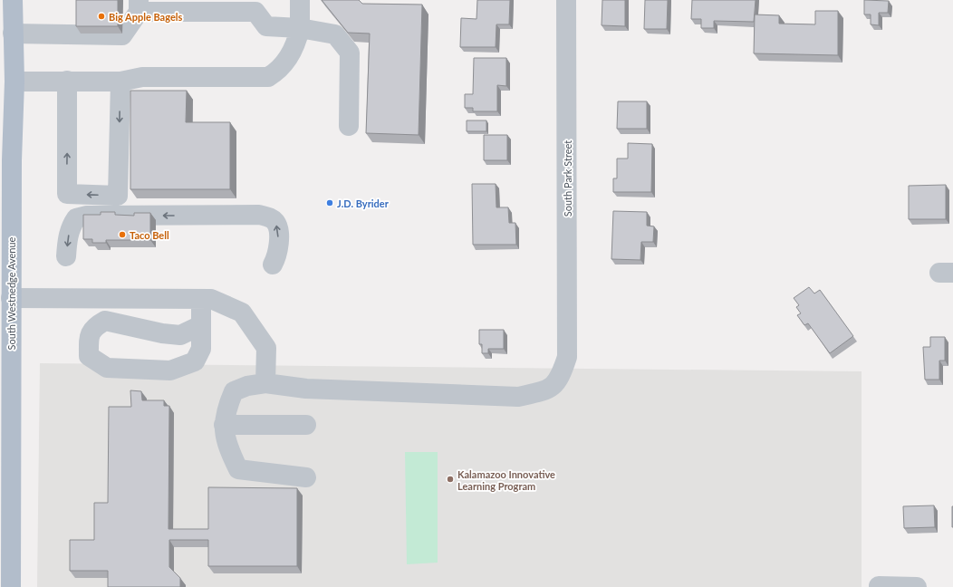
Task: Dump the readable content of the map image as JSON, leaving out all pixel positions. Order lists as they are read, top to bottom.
{
  "streets": {
    "main road": ["South Westnedge Avenue"],
    "street": ["South Park Street"]
  },
  "places": [
    "Big Apple Bagels",
    "J.D. Byrider",
    "Taco Bell",
    "Kalamazoo Innovative Learning Program"
  ]
}
